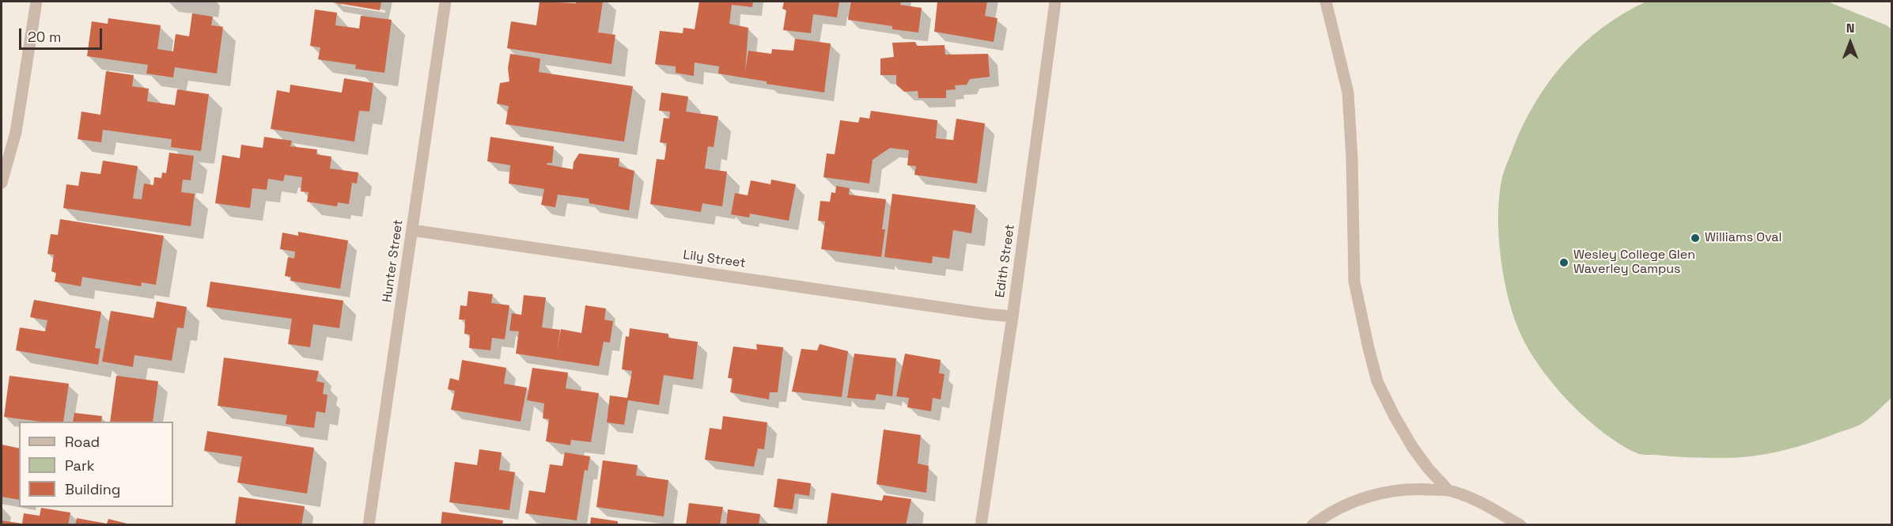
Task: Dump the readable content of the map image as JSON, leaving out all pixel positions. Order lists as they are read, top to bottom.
{
  "streets": {
    "street": ["Lily Street", "Hunter Street", "Edith Street"]
  },
  "crossings": [
    ["Lily Street", "Hunter Street"],
    ["Lily Street", "Edith Street"]
  ],
  "places": ["Williams Oval", "Wesley College Glen Waverley Campus"],
  "legend": ["Road", "Park", "Building"],
  "scale_bar": "20 m",
  "north": "top"
}
